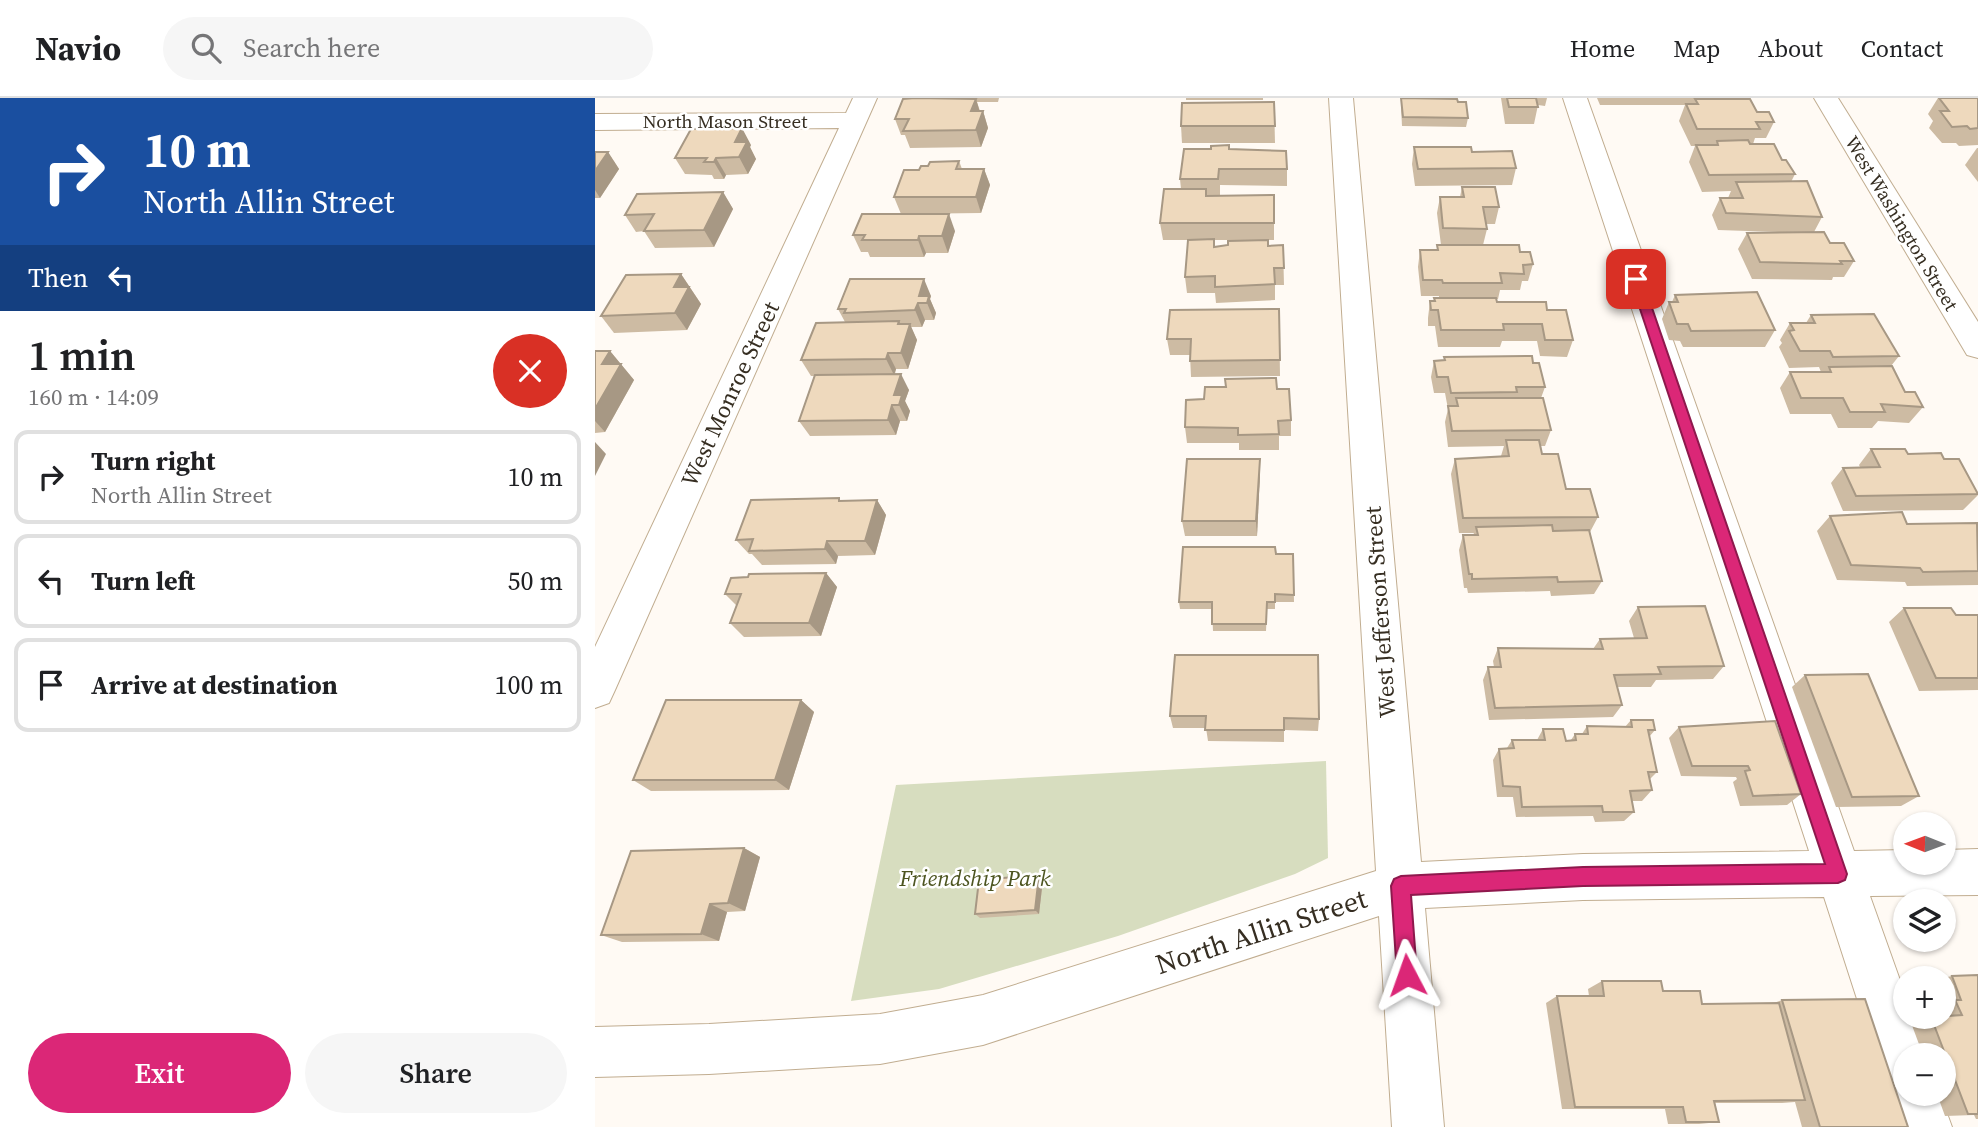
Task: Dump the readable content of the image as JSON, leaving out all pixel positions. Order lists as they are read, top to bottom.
{
  "streets": {
    "street": [
      "North Mason Street",
      "West Washington Street",
      "West Monroe Street",
      "West Jefferson Street",
      "North Allin Street"
    ]
  },
  "crossings": [
    ["North Mason Street", "West Monroe Street"],
    ["West Jefferson Street", "North Allin Street"]
  ],
  "parks": ["Friendship Park"],
  "north": "left",
  "page": {
    "header": "Navio",
    "search": "Search here",
    "nav": [
      "Home",
      "Map",
      "About",
      "Contact"
    ],
    "turn": ["10 m", "North Allin Street"],
    "then": "Then",
    "heading": ["1 min", "160 m · 14:09"],
    "list": [
      {
        "name": "Turn right",
        "note": "North Allin Street",
        "value": "10 m"
      },
      {
        "name": "Turn left",
        "value": "50 m"
      },
      {
        "name": "Arrive at destination",
        "value": "100 m"
      }
    ],
    "map_buttons": ["+", "−"],
    "buttons": ["Exit", "Share"]
  }
}
